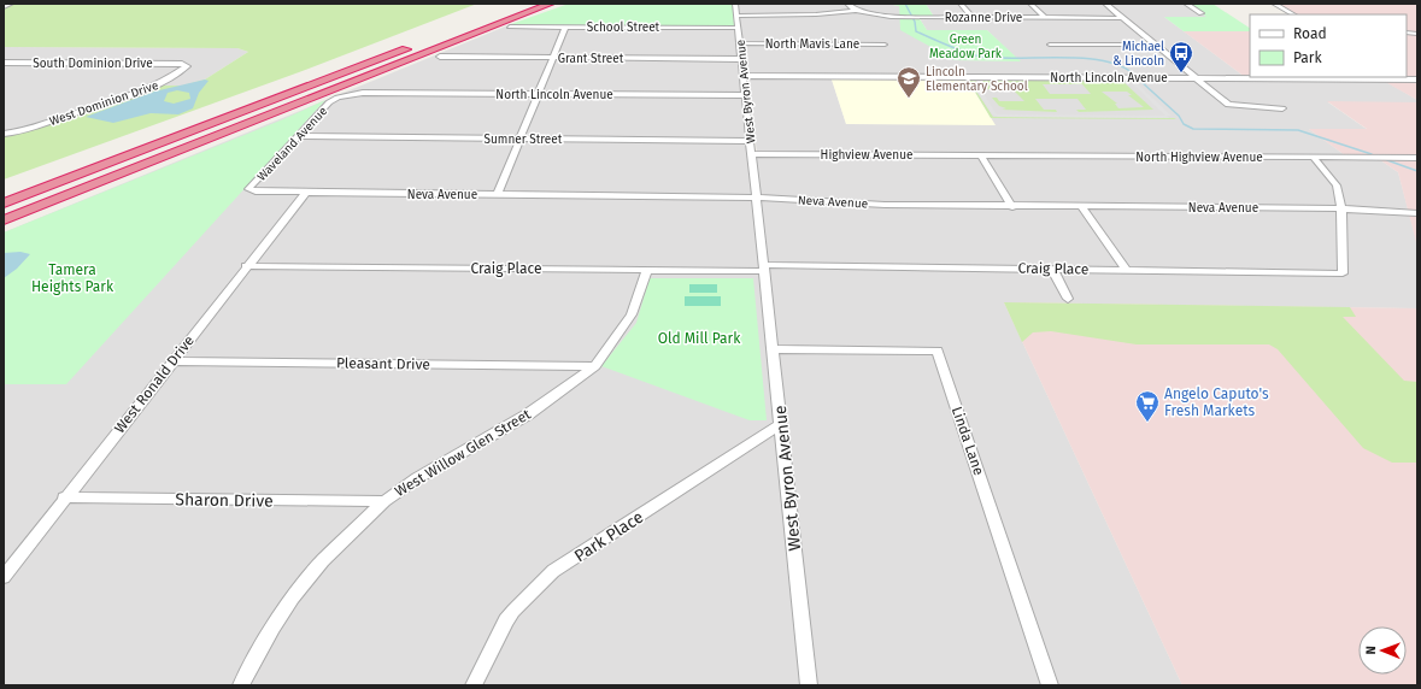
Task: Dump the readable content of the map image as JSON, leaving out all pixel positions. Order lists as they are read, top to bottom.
{
  "streets": {
    "street": [
      "Rozanne Drive",
      "School Street",
      "North Mavis Lane",
      "Grant Street",
      "South Dominion Drive",
      "North Lincoln Avenue",
      "West Byron Avenue",
      "West Dominion Drive",
      "Sumner Street",
      "Waveland Avenue",
      "Highview Avenue",
      "North Highview Avenue",
      "Neva Avenue",
      "Craig Place",
      "Pleasant Drive",
      "West Ronald Drive",
      "Linda Lane",
      "West Willow Glen Street",
      "Sharon Drive",
      "Park Place"
    ]
  },
  "crossings": [
    ["Rozanne Drive", "West Byron Avenue"],
    ["School Street", "West Byron Avenue"],
    ["North Mavis Lane", "West Byron Avenue"],
    ["Grant Street", "West Byron Avenue"],
    ["South Dominion Drive", "West Dominion Drive"],
    ["North Lincoln Avenue", "West Byron Avenue"],
    ["North Lincoln Avenue", "Waveland Avenue"],
    ["West Byron Avenue", "Sumner Street"],
    ["West Byron Avenue", "Highview Avenue"],
    ["West Byron Avenue", "Neva Avenue"],
    ["West Byron Avenue", "Craig Place"],
    ["West Byron Avenue", "Linda Lane"],
    ["West Byron Avenue", "Park Place"],
    ["Sumner Street", "Waveland Avenue"],
    ["Waveland Avenue", "Neva Avenue"],
    ["Highview Avenue", "North Highview Avenue"],
    ["Neva Avenue", "Craig Place"],
    ["Neva Avenue", "West Ronald Drive"],
    ["Craig Place", "West Ronald Drive"],
    ["Craig Place", "West Willow Glen Street"],
    ["Pleasant Drive", "West Ronald Drive"],
    ["Pleasant Drive", "West Willow Glen Street"],
    ["West Ronald Drive", "Sharon Drive"],
    ["West Willow Glen Street", "Sharon Drive"]
  ],
  "parks": ["Green Meadow Park", "Tamera Heights Park", "Old Mill Park"],
  "places": {
    "bus stop": ["Michael & Lincoln"],
    "school or university": ["Lincoln Elementary School"],
    "supermarket": ["Angelo Caputo's Fresh Markets"]
  },
  "legend": ["Road", "Park"],
  "north": "left"
}
